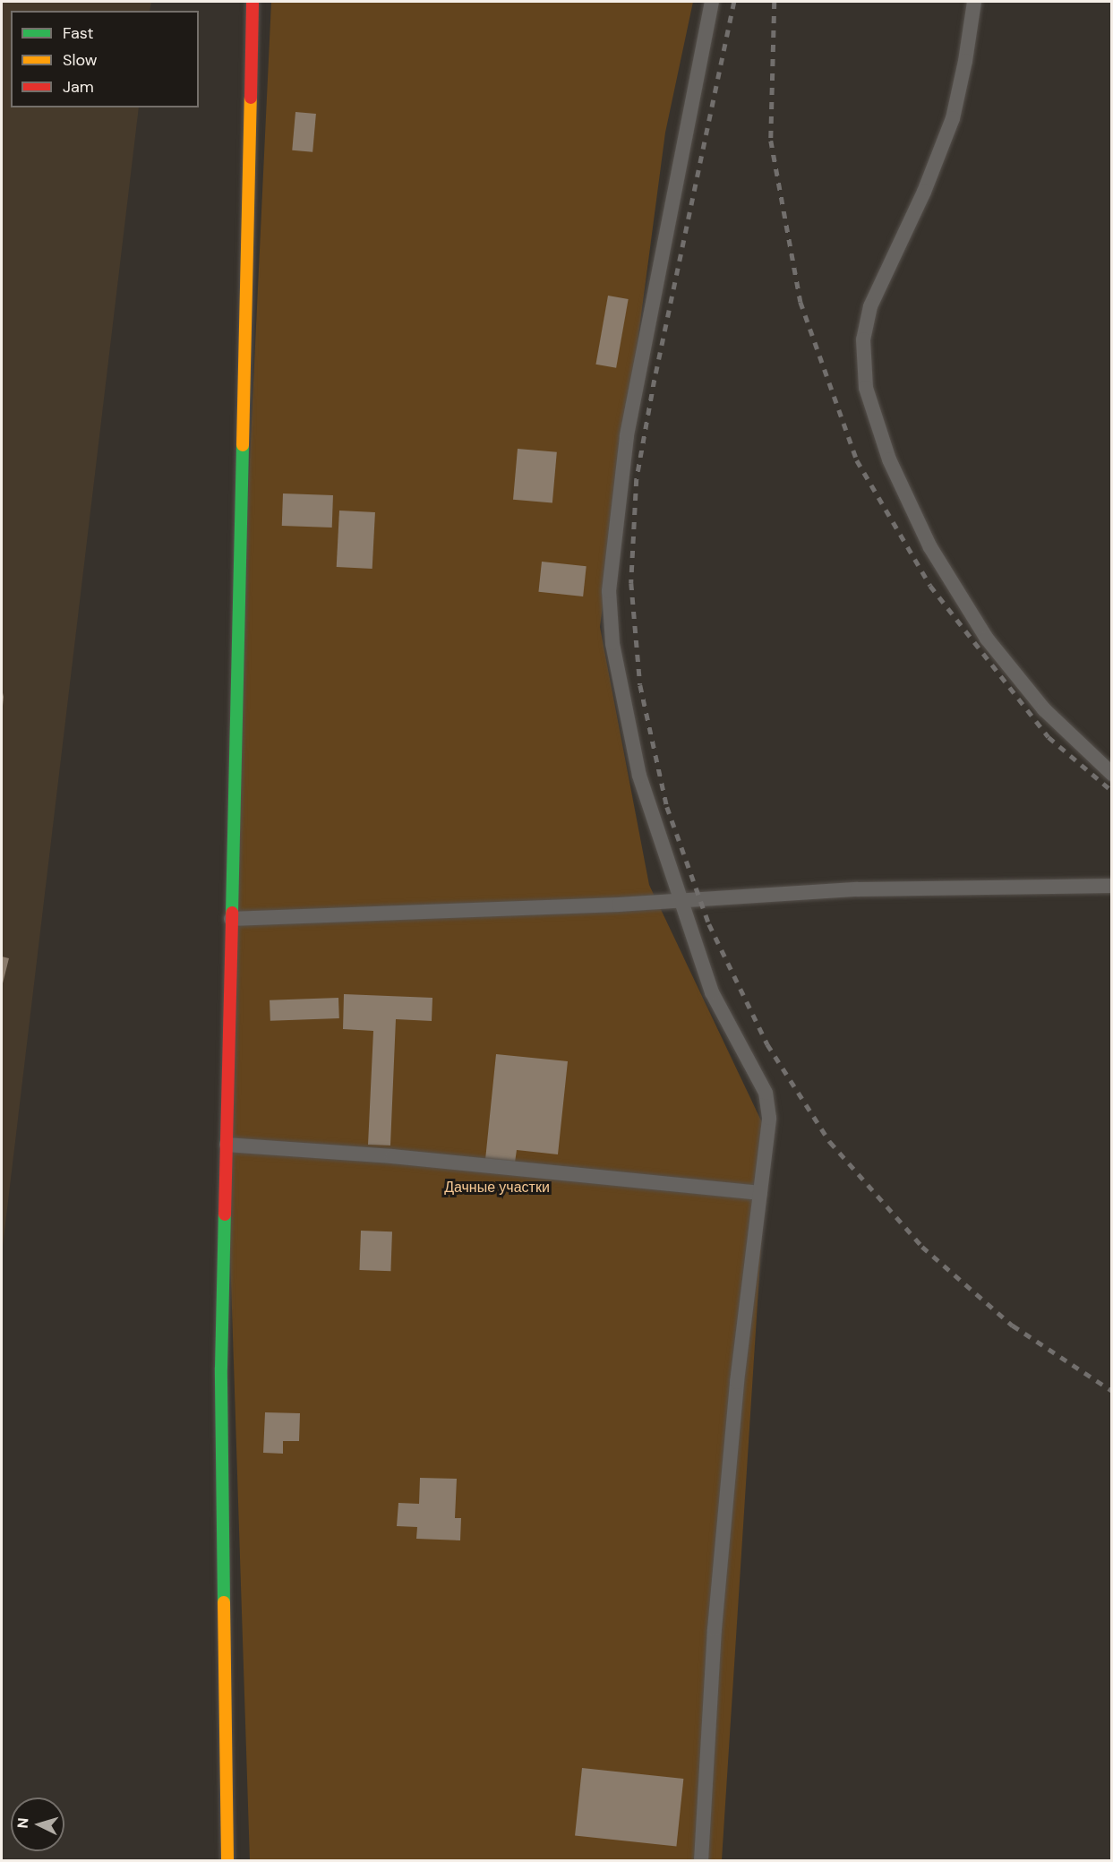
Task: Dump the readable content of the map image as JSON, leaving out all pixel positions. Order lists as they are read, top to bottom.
{
  "parks": ["Дачные участки"],
  "legend": ["Fast", "Slow", "Jam"],
  "north": "left"
}
